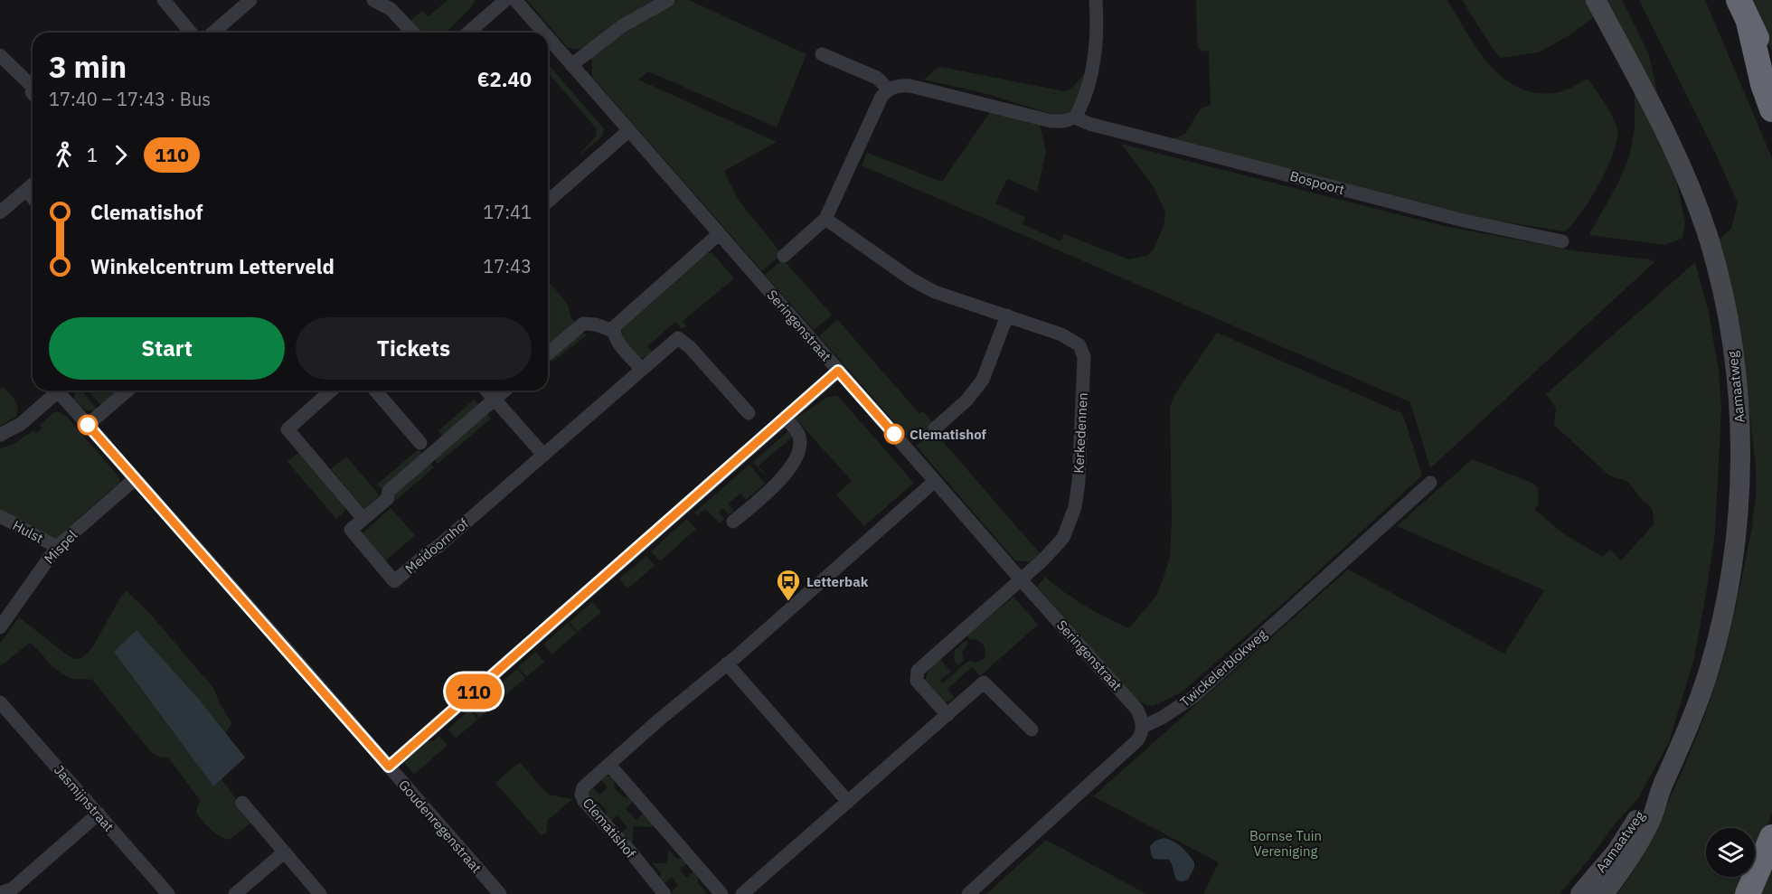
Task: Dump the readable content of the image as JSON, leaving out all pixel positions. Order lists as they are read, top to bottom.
{
  "streets": {
    "main road": ["Aamaatweg"],
    "street": [
      "Bospoort",
      "Seringenstraat",
      "Kerkedennen",
      "Hulst",
      "Meidoornhof",
      "Mispel",
      "Twickelerblokweg",
      "Jasmijnstraat",
      "Goudenregenstraat",
      "Clematishof"
    ]
  },
  "crossings": [
    ["Seringenstraat", "Kerkedennen"],
    ["Seringenstraat", "Twickelerblokweg"],
    ["Seringenstraat", "Clematishof"],
    ["Hulst", "Mispel"],
    ["Mispel", "Goudenregenstraat"]
  ],
  "parks": ["Bornse Tuin Vereniging"],
  "places": {
    "other": ["Clematishof"],
    "bus stop": ["Letterbak"]
  },
  "lines": ["bus line 110"],
  "page": {
    "on_map": "110",
    "heading": ["3 min", "17:40 – 17:43 · Bus", "€2.40"],
    "legs": ["1", "110"],
    "list": [
      {
        "name": "Clematishof",
        "value": "17:41"
      },
      {
        "name": "Winkelcentrum Letterveld",
        "value": "17:43"
      }
    ],
    "buttons": ["Start", "Tickets"]
  }
}
